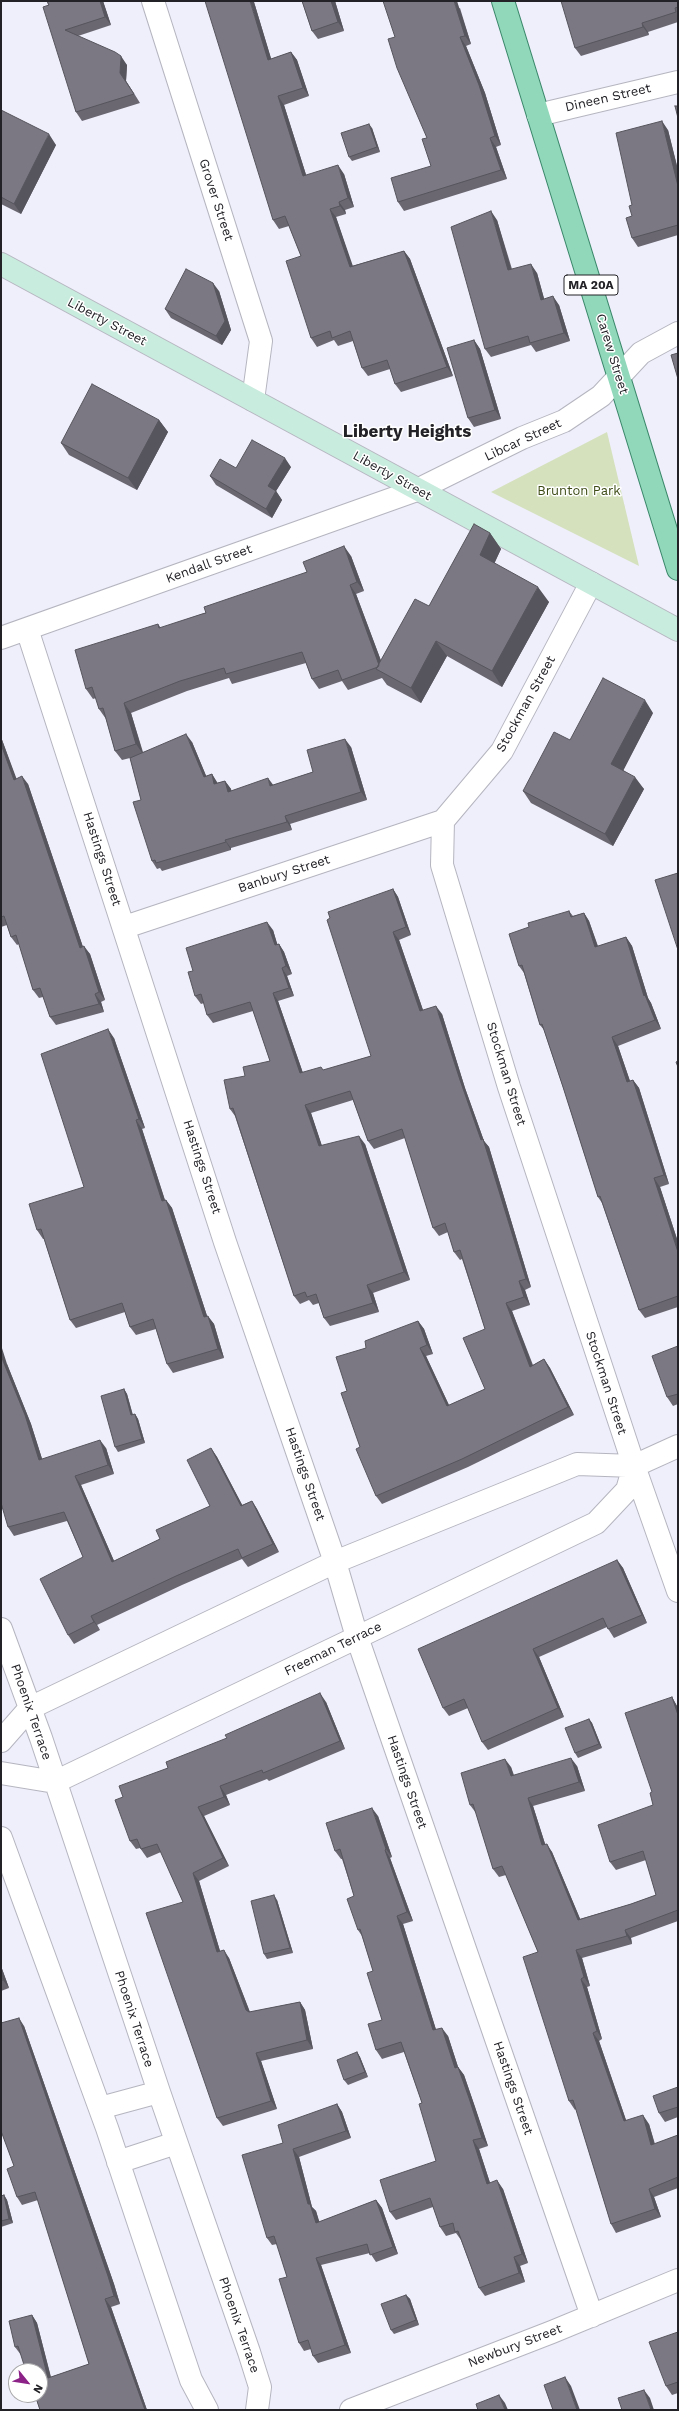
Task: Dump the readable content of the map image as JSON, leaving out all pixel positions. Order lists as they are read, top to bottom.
{
  "streets": {
    "main road": ["MA 20A", "Liberty Street", "Carew Street"],
    "street": [
      "Dineen Street",
      "Grover Street",
      "Libcar Street",
      "Kendall Street",
      "Stockman Street",
      "Hastings Street",
      "Banbury Street",
      "Freeman Terrace",
      "Phoenix Terrace",
      "Newbury Street"
    ]
  },
  "crossings": [
    ["Dineen Street", "Carew Street"],
    ["Grover Street", "Liberty Street"],
    ["Liberty Street", "Libcar Street"],
    ["Liberty Street", "Kendall Street"],
    ["Liberty Street", "Stockman Street"],
    ["Carew Street", "Libcar Street"],
    ["Libcar Street", "Kendall Street"],
    ["Kendall Street", "Hastings Street"],
    ["Stockman Street", "Banbury Street"],
    ["Stockman Street", "Freeman Terrace"],
    ["Hastings Street", "Banbury Street"],
    ["Hastings Street", "Freeman Terrace"],
    ["Hastings Street", "Newbury Street"],
    ["Freeman Terrace", "Phoenix Terrace"]
  ],
  "districts": ["Liberty Heights"],
  "parks": ["Brunton Park"],
  "north": "bottom right"
}
